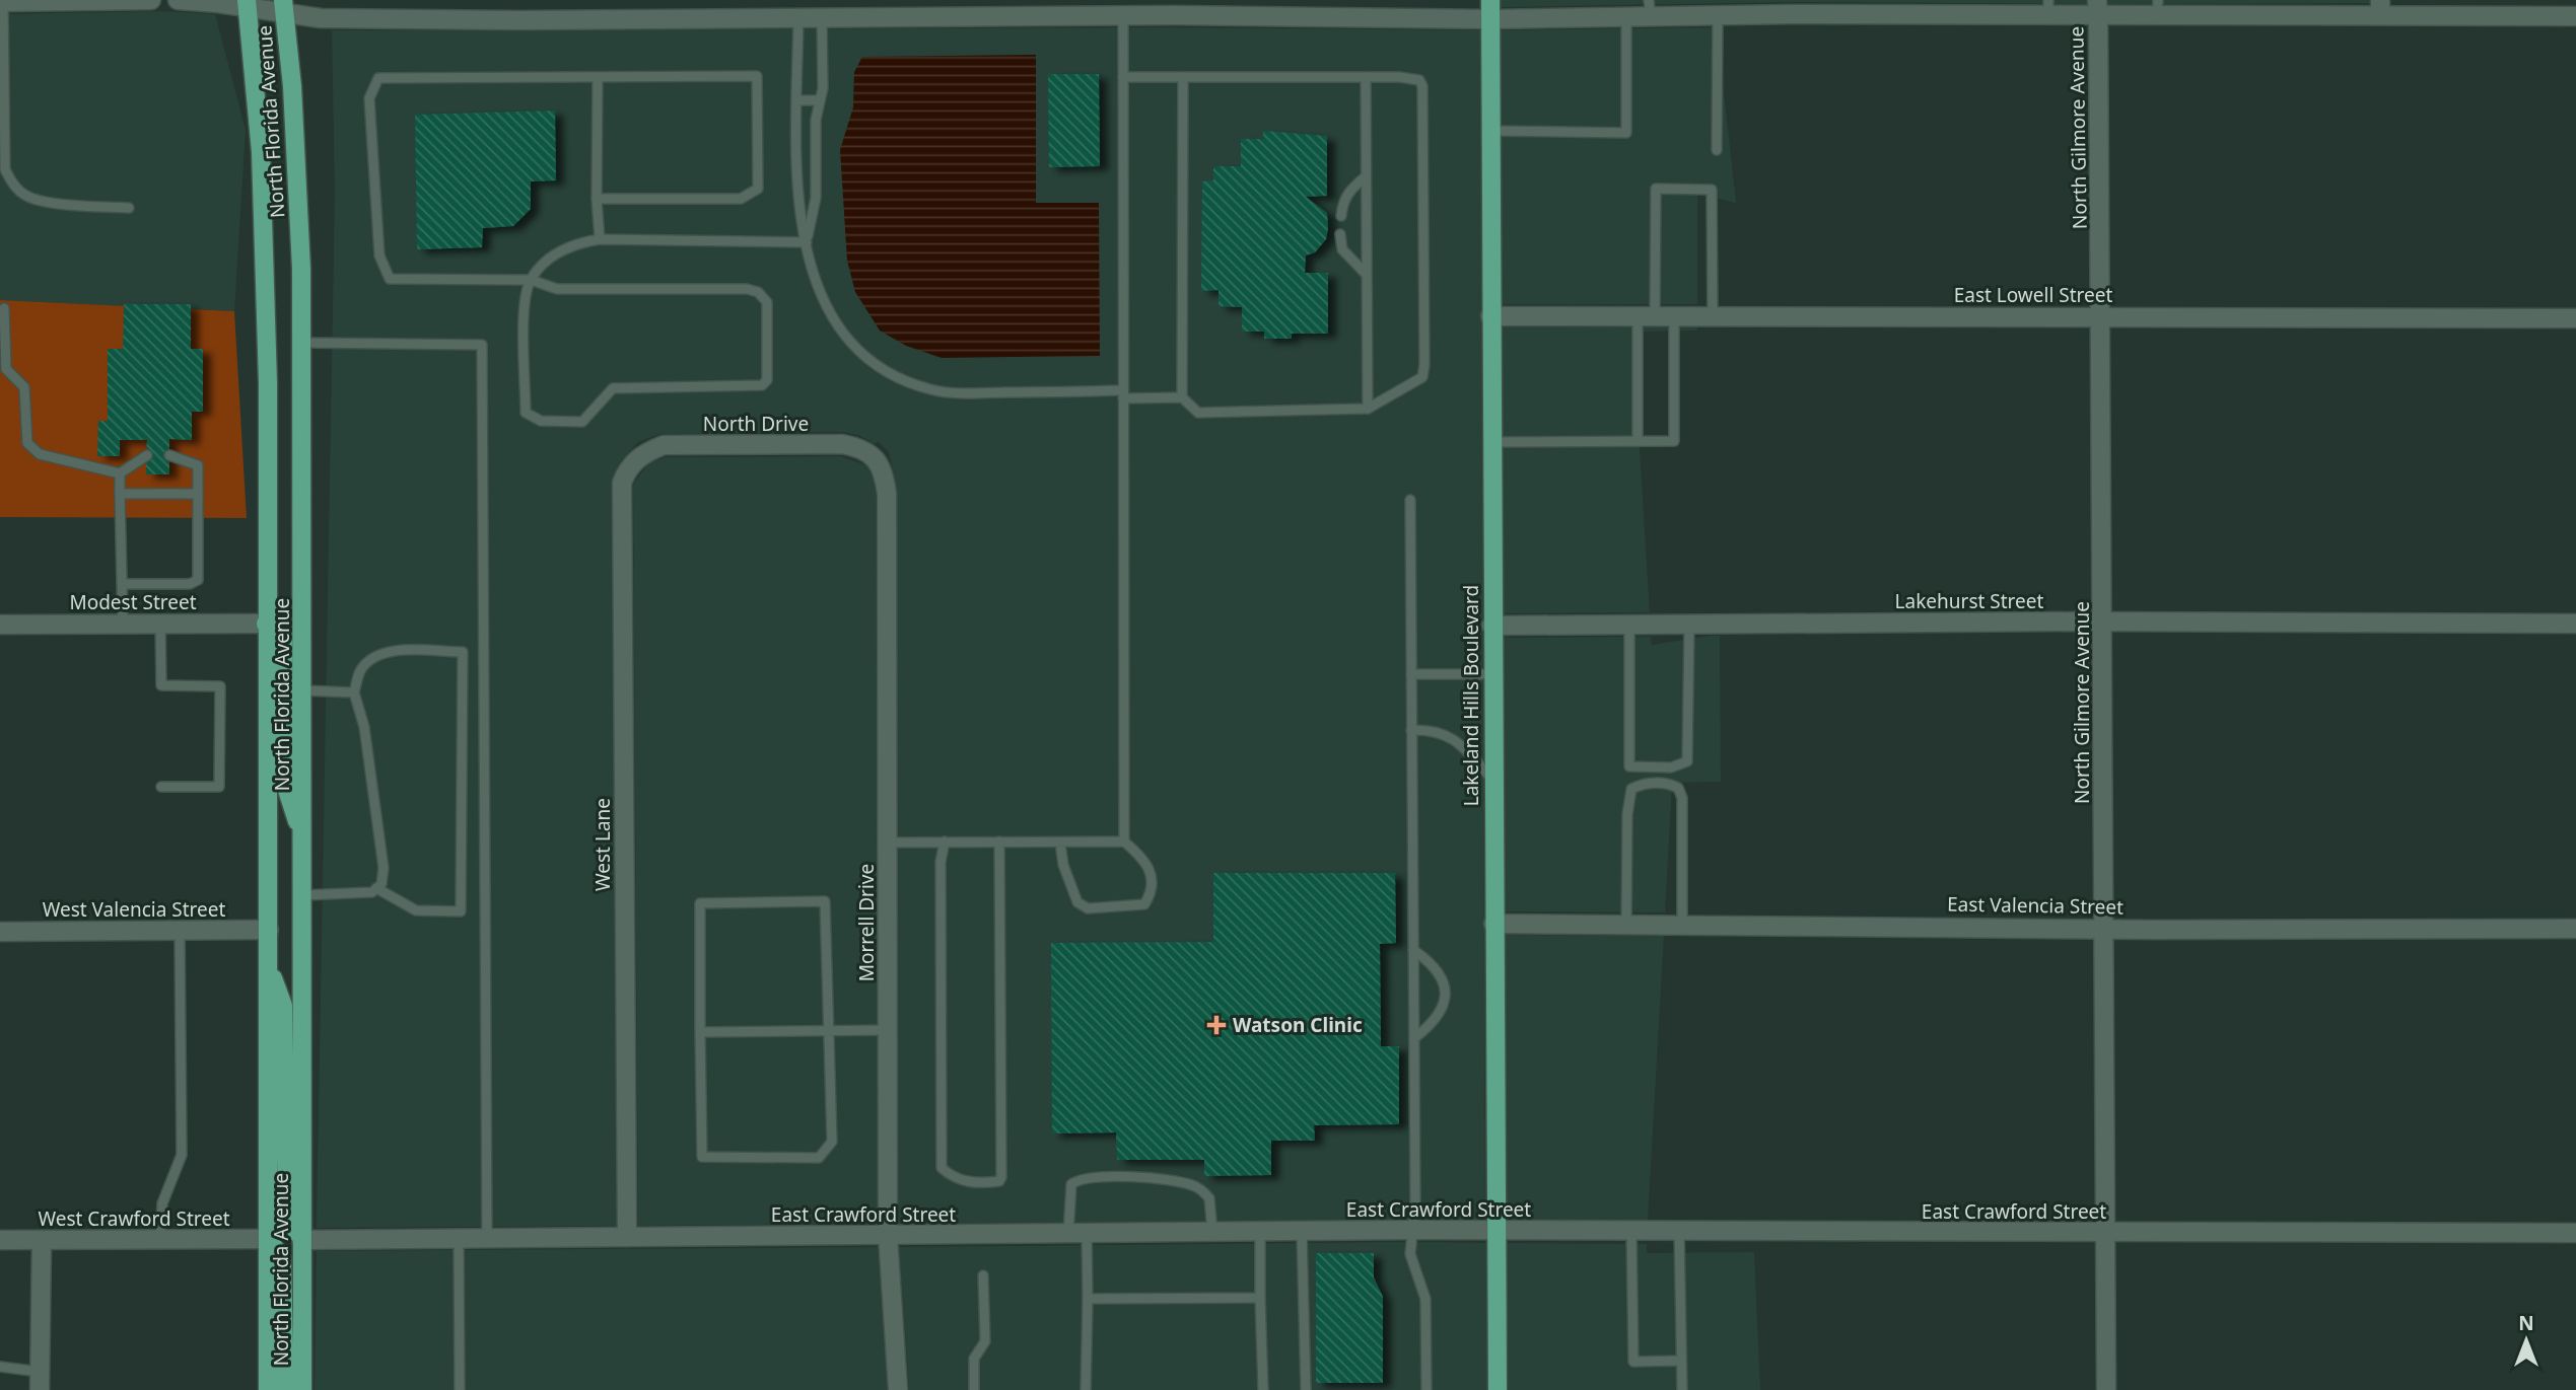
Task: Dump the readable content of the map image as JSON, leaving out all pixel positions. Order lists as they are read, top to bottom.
{
  "streets": {
    "main road": ["North Florida Avenue", "Lakeland Hills Boulevard"],
    "street": [
      "North Gilmore Avenue",
      "East Lowell Street",
      "North Drive",
      "Lakehurst Street",
      "Modest Street",
      "West Lane",
      "East Valencia Street",
      "West Valencia Street",
      "Morrell Drive",
      "East Crawford Street",
      "West Crawford Street"
    ]
  },
  "crossings": [
    ["North Florida Avenue", "Modest Street"],
    ["North Florida Avenue", "West Valencia Street"],
    ["North Florida Avenue", "East Crawford Street"],
    ["North Florida Avenue", "West Crawford Street"],
    ["North Gilmore Avenue", "East Lowell Street"],
    ["North Gilmore Avenue", "Lakehurst Street"],
    ["North Gilmore Avenue", "East Valencia Street"],
    ["North Gilmore Avenue", "East Crawford Street"],
    ["East Lowell Street", "Lakeland Hills Boulevard"],
    ["North Drive", "West Lane"],
    ["North Drive", "Morrell Drive"],
    ["Lakehurst Street", "Lakeland Hills Boulevard"],
    ["Lakeland Hills Boulevard", "East Valencia Street"],
    ["Lakeland Hills Boulevard", "East Crawford Street"],
    ["West Lane", "East Crawford Street"],
    ["Morrell Drive", "East Crawford Street"]
  ],
  "places": {
    "health": ["Watson Clinic"]
  },
  "north": "top"
}
